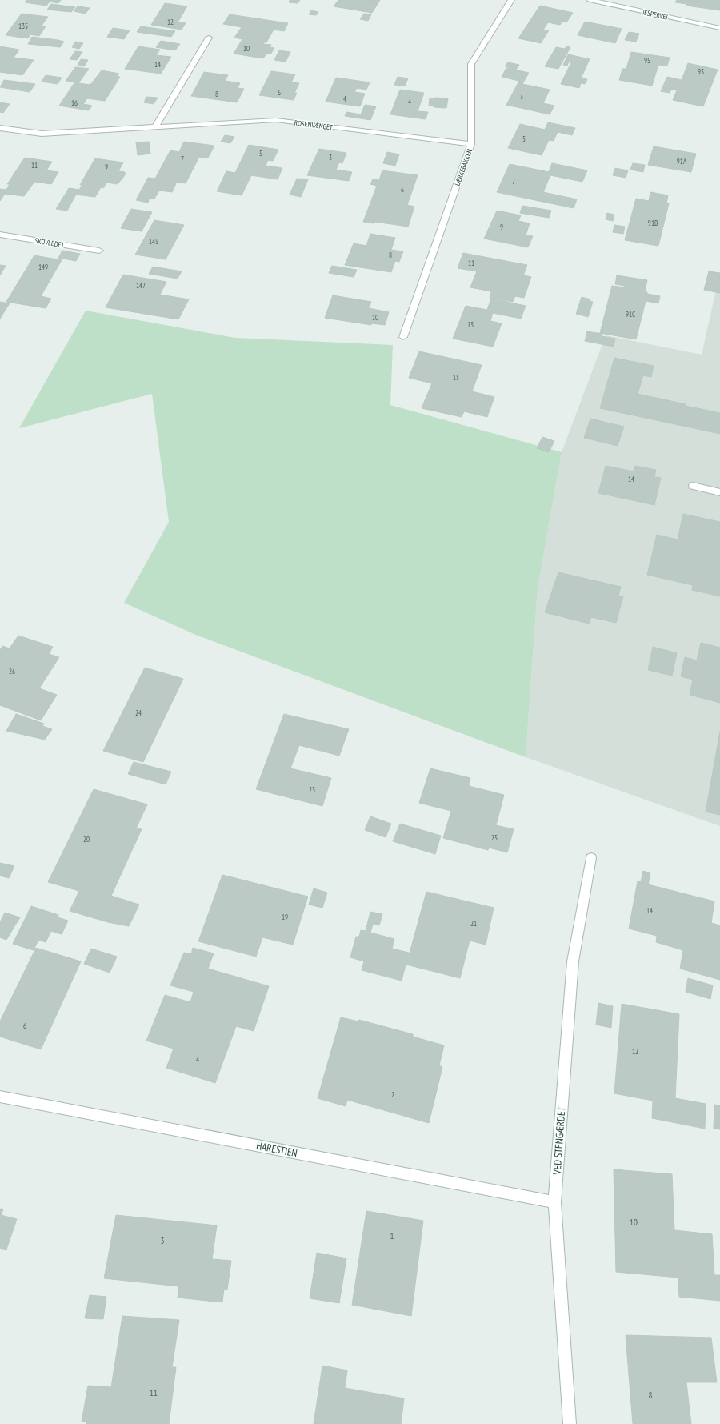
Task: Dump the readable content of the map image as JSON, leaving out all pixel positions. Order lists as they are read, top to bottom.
{
  "streets": {
    "street": [
      "JESPERVEJ",
      "ROSENVÆNGET",
      "LÆRKEBAKKEN",
      "SKOVLEDET",
      "VED STENGÆRDET",
      "HARESTIEN"
    ]
  },
  "crossings": [
    ["ROSENVÆNGET", "LÆRKEBAKKEN"],
    ["VED STENGÆRDET", "HARESTIEN"]
  ],
  "house_numbers": [
    "12",
    "135",
    "10",
    "95",
    "14",
    "93",
    "6",
    "8",
    "3",
    "4",
    "4",
    "16",
    "5",
    "5",
    "3",
    "7",
    "91A",
    "11",
    "9",
    "7",
    "6",
    "91B",
    "9",
    "145",
    "8",
    "11",
    "149",
    "147",
    "91C",
    "10",
    "13",
    "15",
    "14",
    "26",
    "24",
    "23",
    "25",
    "20",
    "14",
    "19",
    "21",
    "6",
    "12",
    "4",
    "2",
    "10",
    "1",
    "3",
    "11",
    "8"
  ]
}
